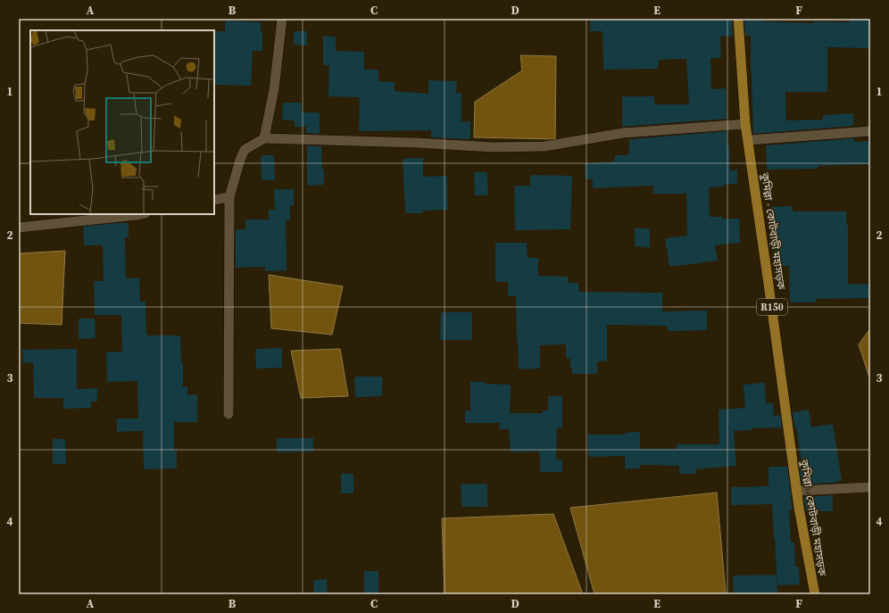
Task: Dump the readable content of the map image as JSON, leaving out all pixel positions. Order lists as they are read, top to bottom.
{
  "streets": {
    "main road": ["কুমিল্লা - কোটবাড়ী মহাসড়ক", "R150"]
  },
  "grid": {
    "columns": [
      "A",
      "B",
      "C",
      "D",
      "E",
      "F"
    ],
    "rows": [
      "1",
      "2",
      "3",
      "4"
    ]
  }
}
